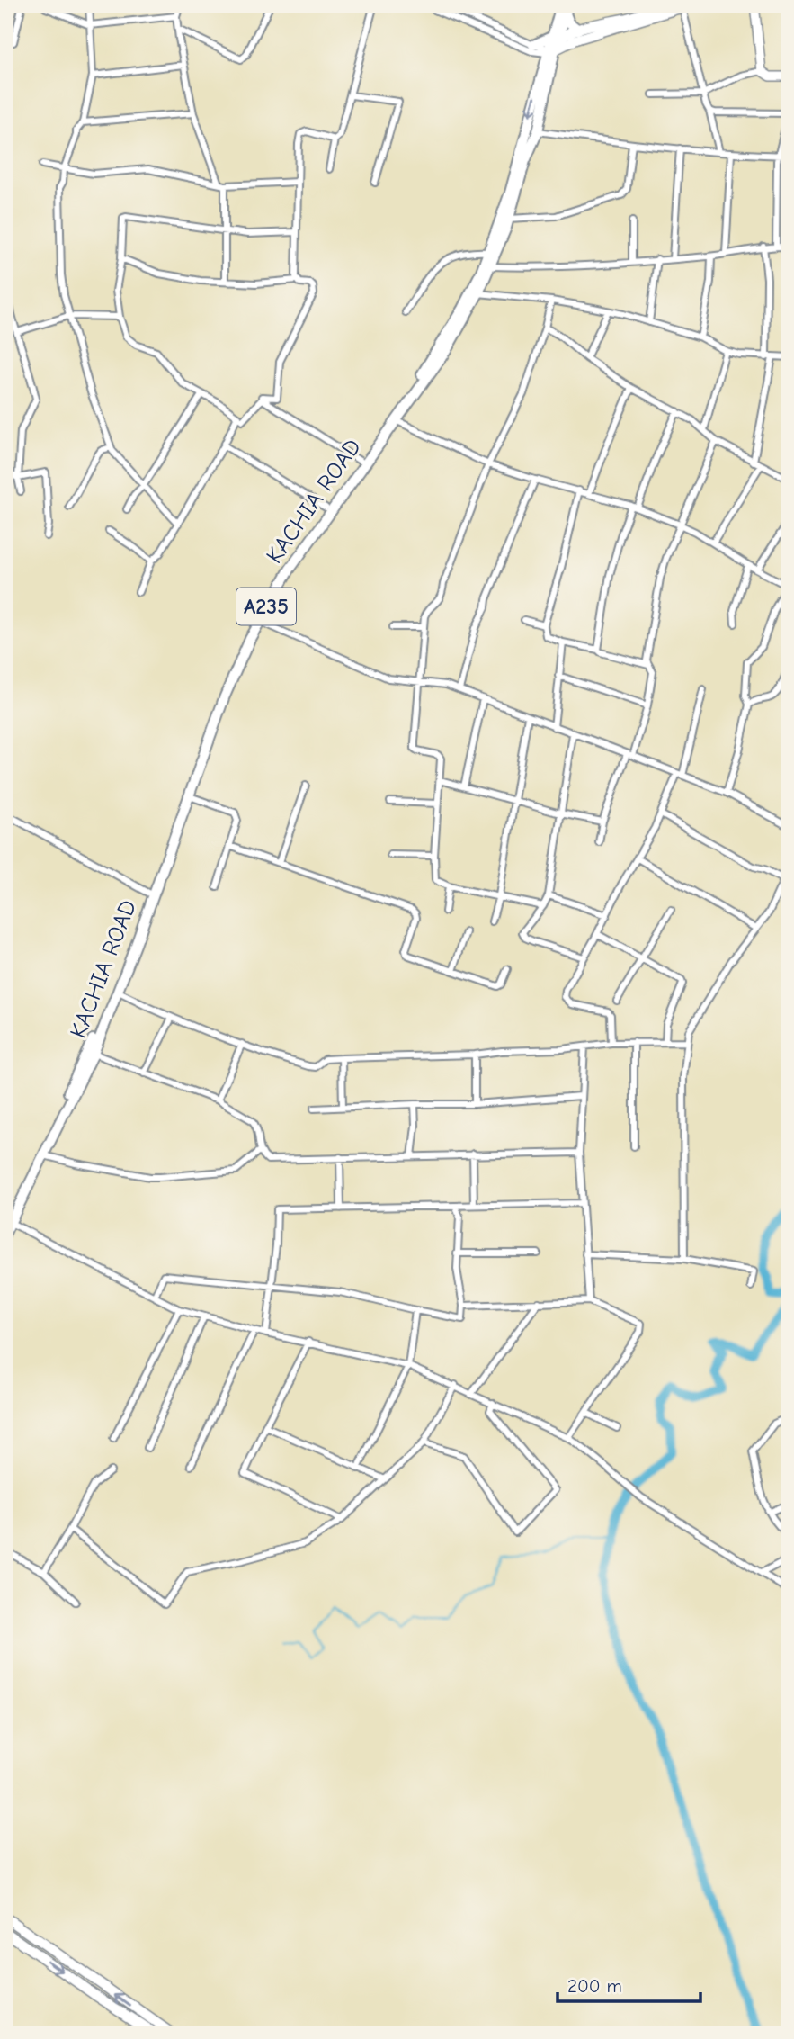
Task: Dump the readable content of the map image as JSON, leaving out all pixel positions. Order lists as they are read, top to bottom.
{
  "streets": {
    "highway": ["KACHIA ROAD", "A235"]
  },
  "scale_bar": "200 m"
}
